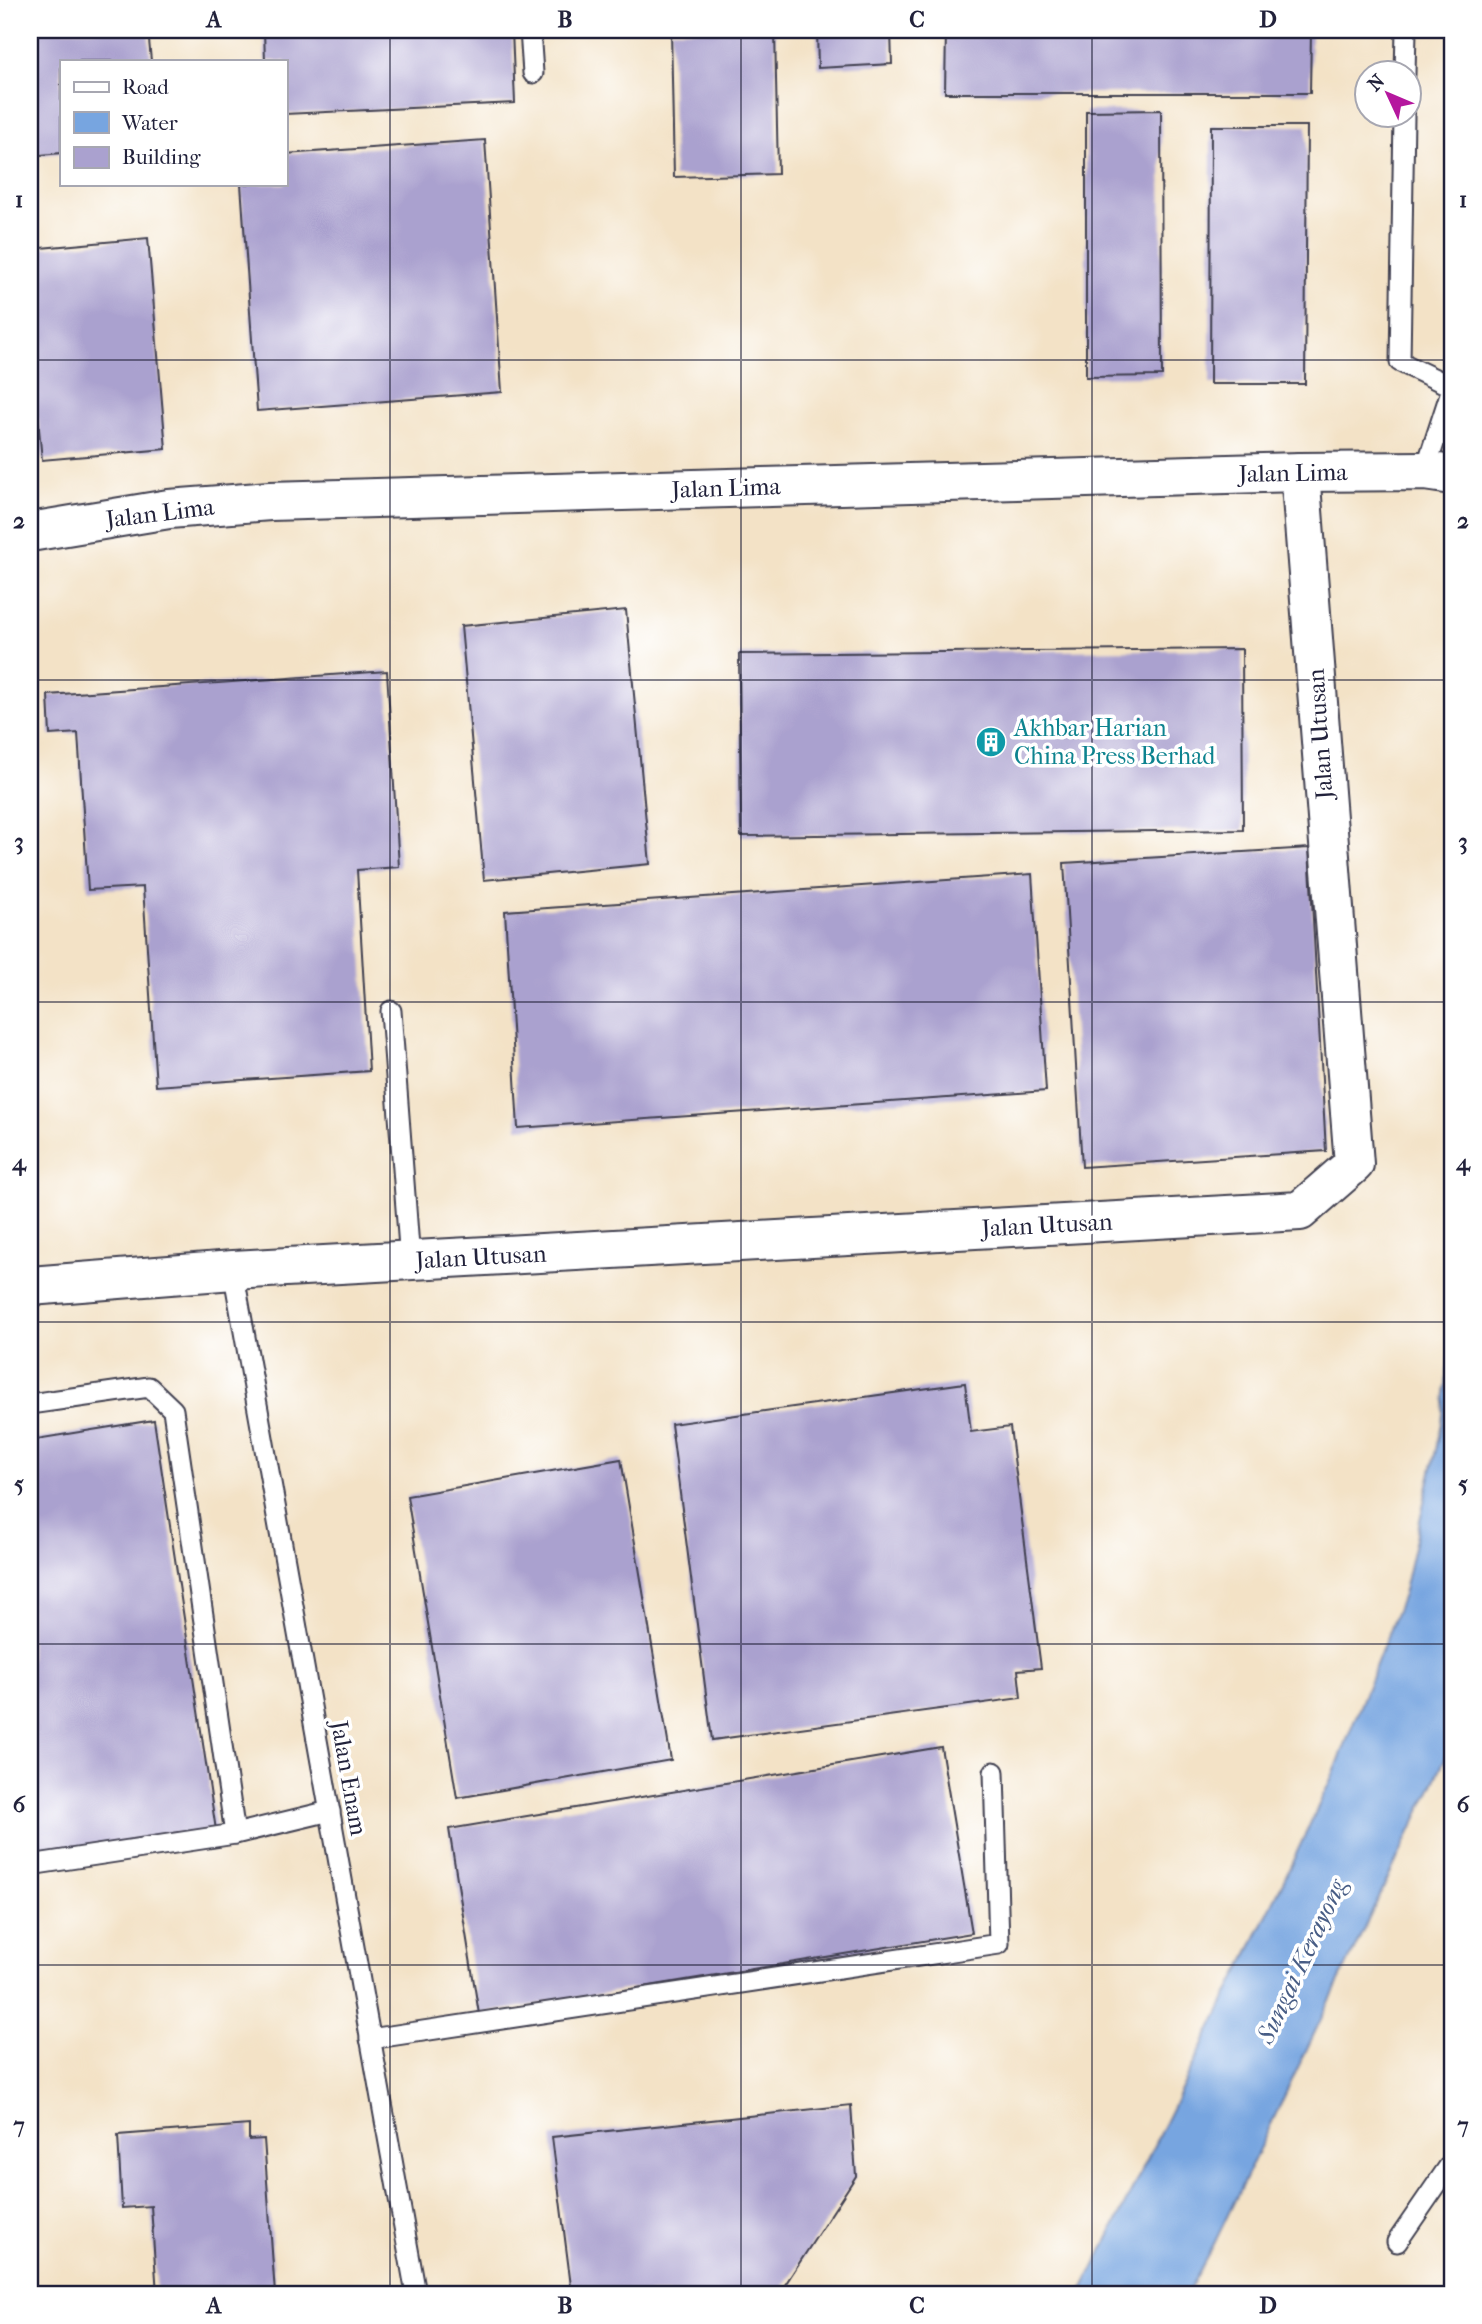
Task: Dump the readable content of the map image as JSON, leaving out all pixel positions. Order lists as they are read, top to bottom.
{
  "streets": {
    "street": ["Jalan Lima", "Jalan Utusan"],
    "lane": ["Jalan Enam"]
  },
  "crossings": [
    ["Jalan Lima", "Jalan Utusan"],
    ["Jalan Utusan", "Jalan Enam"]
  ],
  "water": ["Sungai Kerayong"],
  "places": {
    "building": ["Akhbar Harian China Press Berhad"]
  },
  "legend": ["Road", "Water", "Building"],
  "north": "top left",
  "grid": {
    "columns": [
      "A",
      "B",
      "C",
      "D"
    ],
    "rows": [
      "1",
      "2",
      "3",
      "4",
      "5",
      "6",
      "7"
    ]
  }
}
